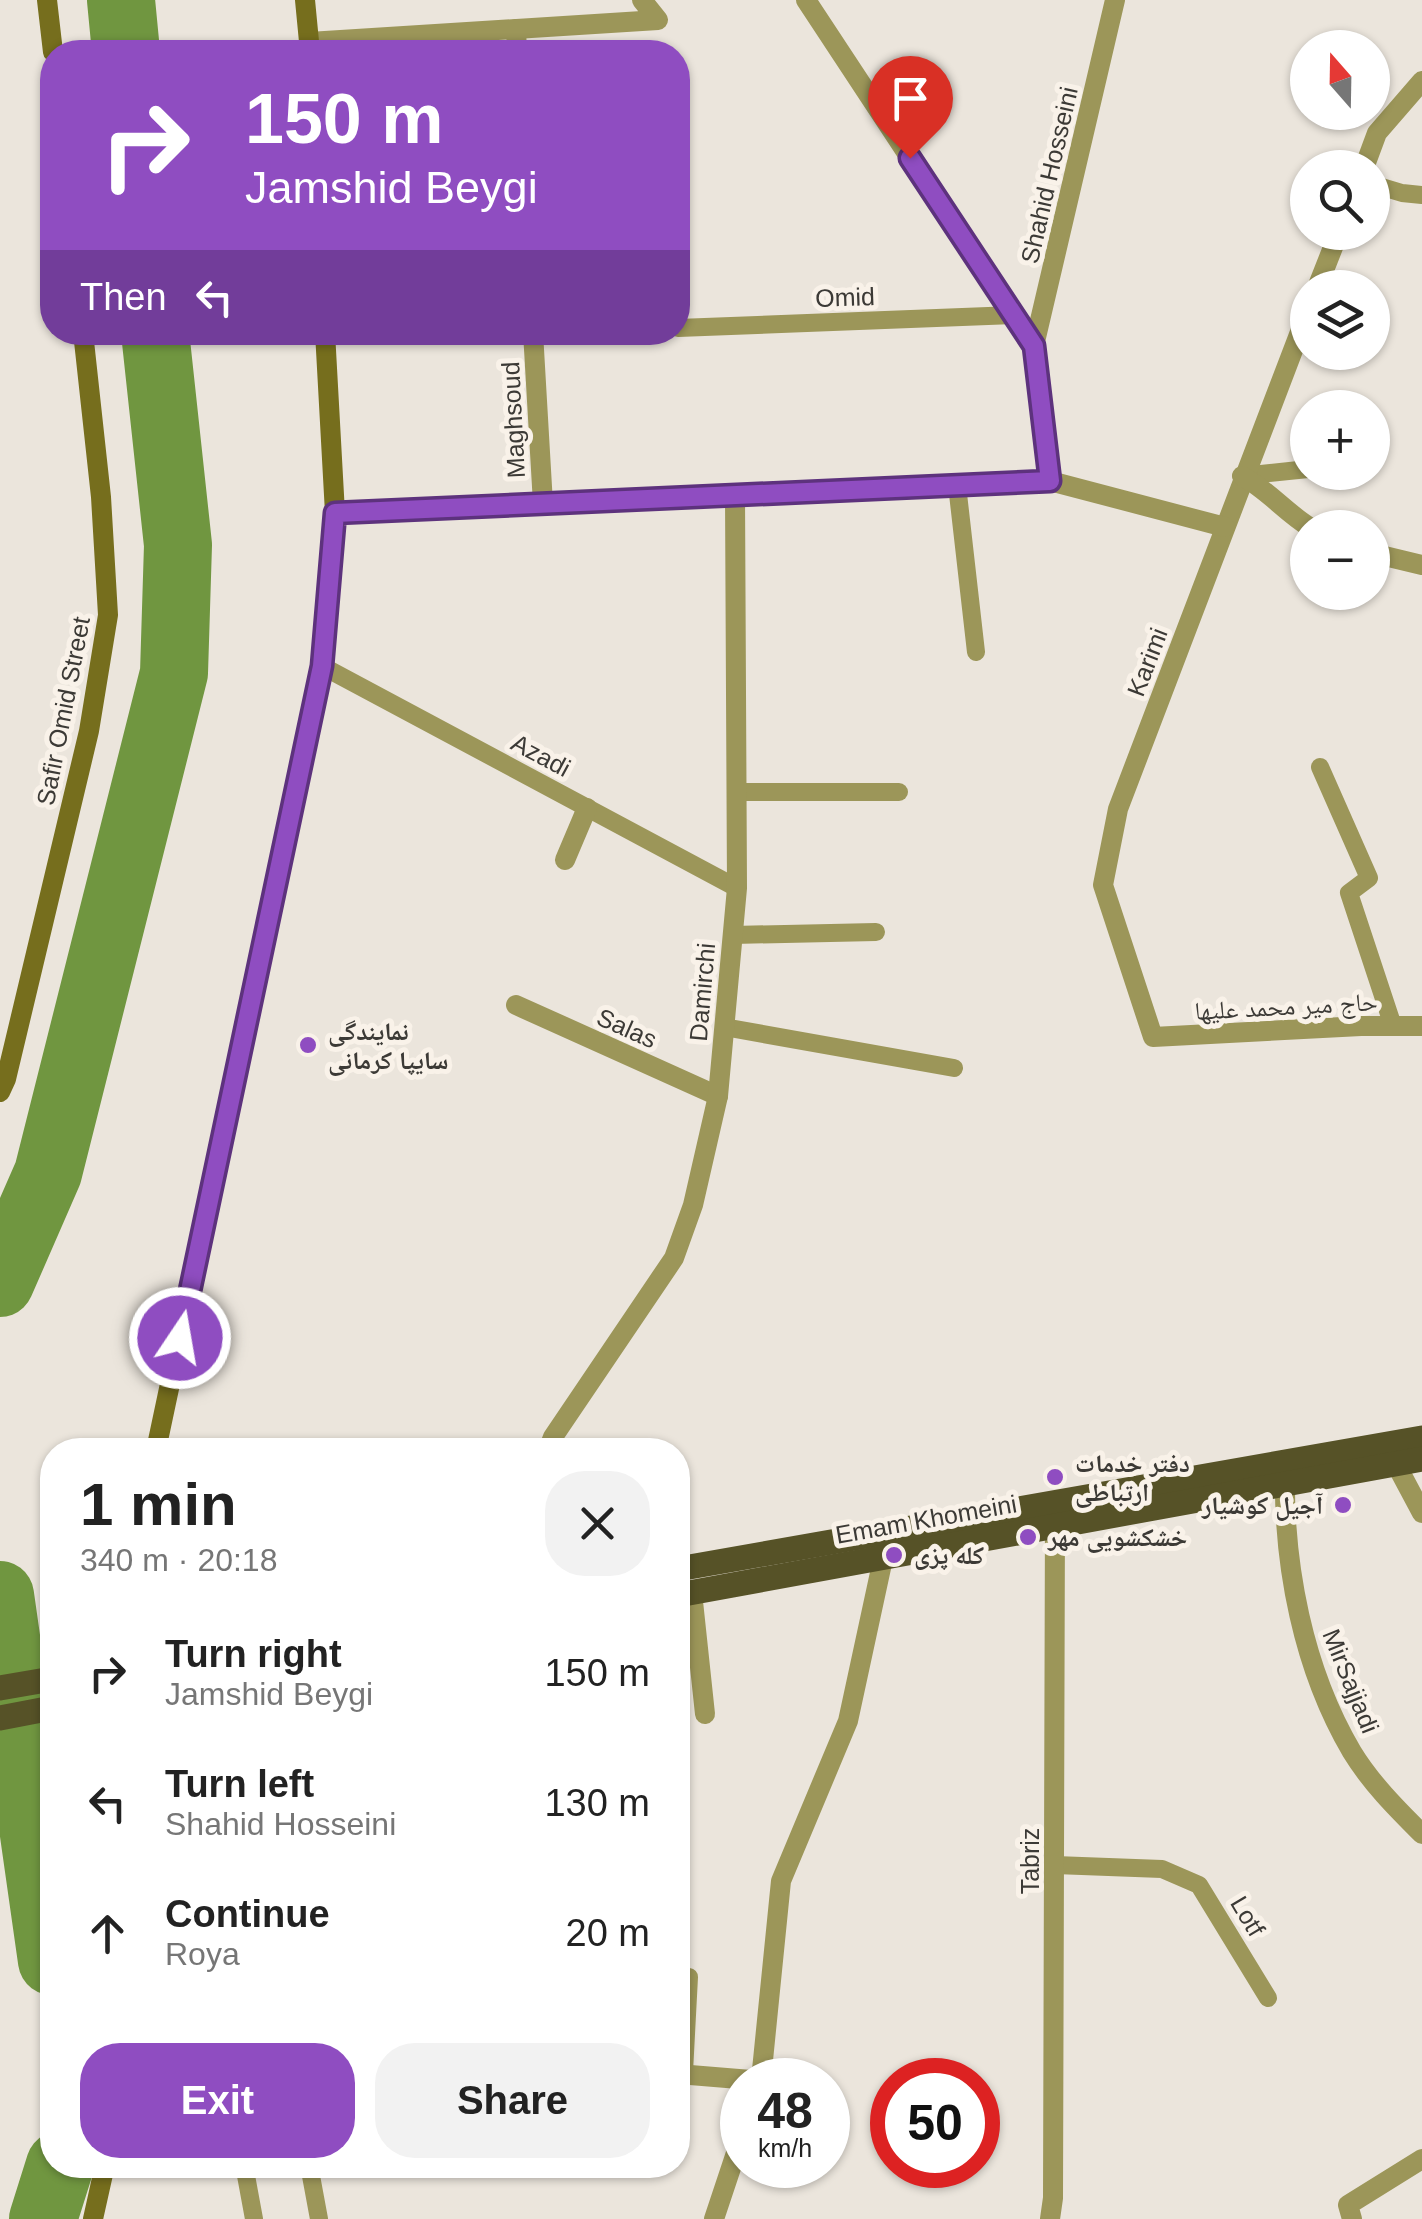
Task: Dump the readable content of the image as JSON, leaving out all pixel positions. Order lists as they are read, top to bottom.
{
  "streets": {
    "main road": ["Safir Omid Street", "Emam Khomeini"],
    "street": [
      "Shahid Hosseini",
      "Maghsoud",
      "Karimi",
      "Damirchi",
      "حاج میر محمد علیها",
      "Salas",
      "MirSajjadi",
      "Tabriz"
    ],
    "lane": ["Omid", "Azadi", "Lotf"]
  },
  "crossings": [
    ["Karimi", "حاج میر محمد علیها"],
    ["Azadi", "Damirchi"],
    ["Damirchi", "Salas"],
    ["Emam Khomeini", "MirSajjadi"],
    ["Emam Khomeini", "Tabriz"],
    ["Tabriz", "Lotf"]
  ],
  "places": [
    "نمایندگی سایپا کرمانی",
    "دفتر خدمات ارتباطی",
    "آجیل کوشیار",
    "خشکشویی مهر",
    "کله پزی"
  ],
  "north": "top",
  "page": {
    "map_buttons": ["+", "−"],
    "turn": ["150 m", "Jamshid Beygi"],
    "then": "Then",
    "heading": ["1 min", "340 m · 20:18"],
    "list": [
      {
        "name": "Turn right",
        "note": "Jamshid Beygi",
        "value": "150 m"
      },
      {
        "name": "Turn left",
        "note": "Shahid Hosseini",
        "value": "130 m"
      },
      {
        "name": "Continue",
        "note": "Roya",
        "value": "20 m"
      }
    ],
    "buttons": ["Exit", "Share"],
    "speed": "48 km/h",
    "limit": "50"
  }
}
